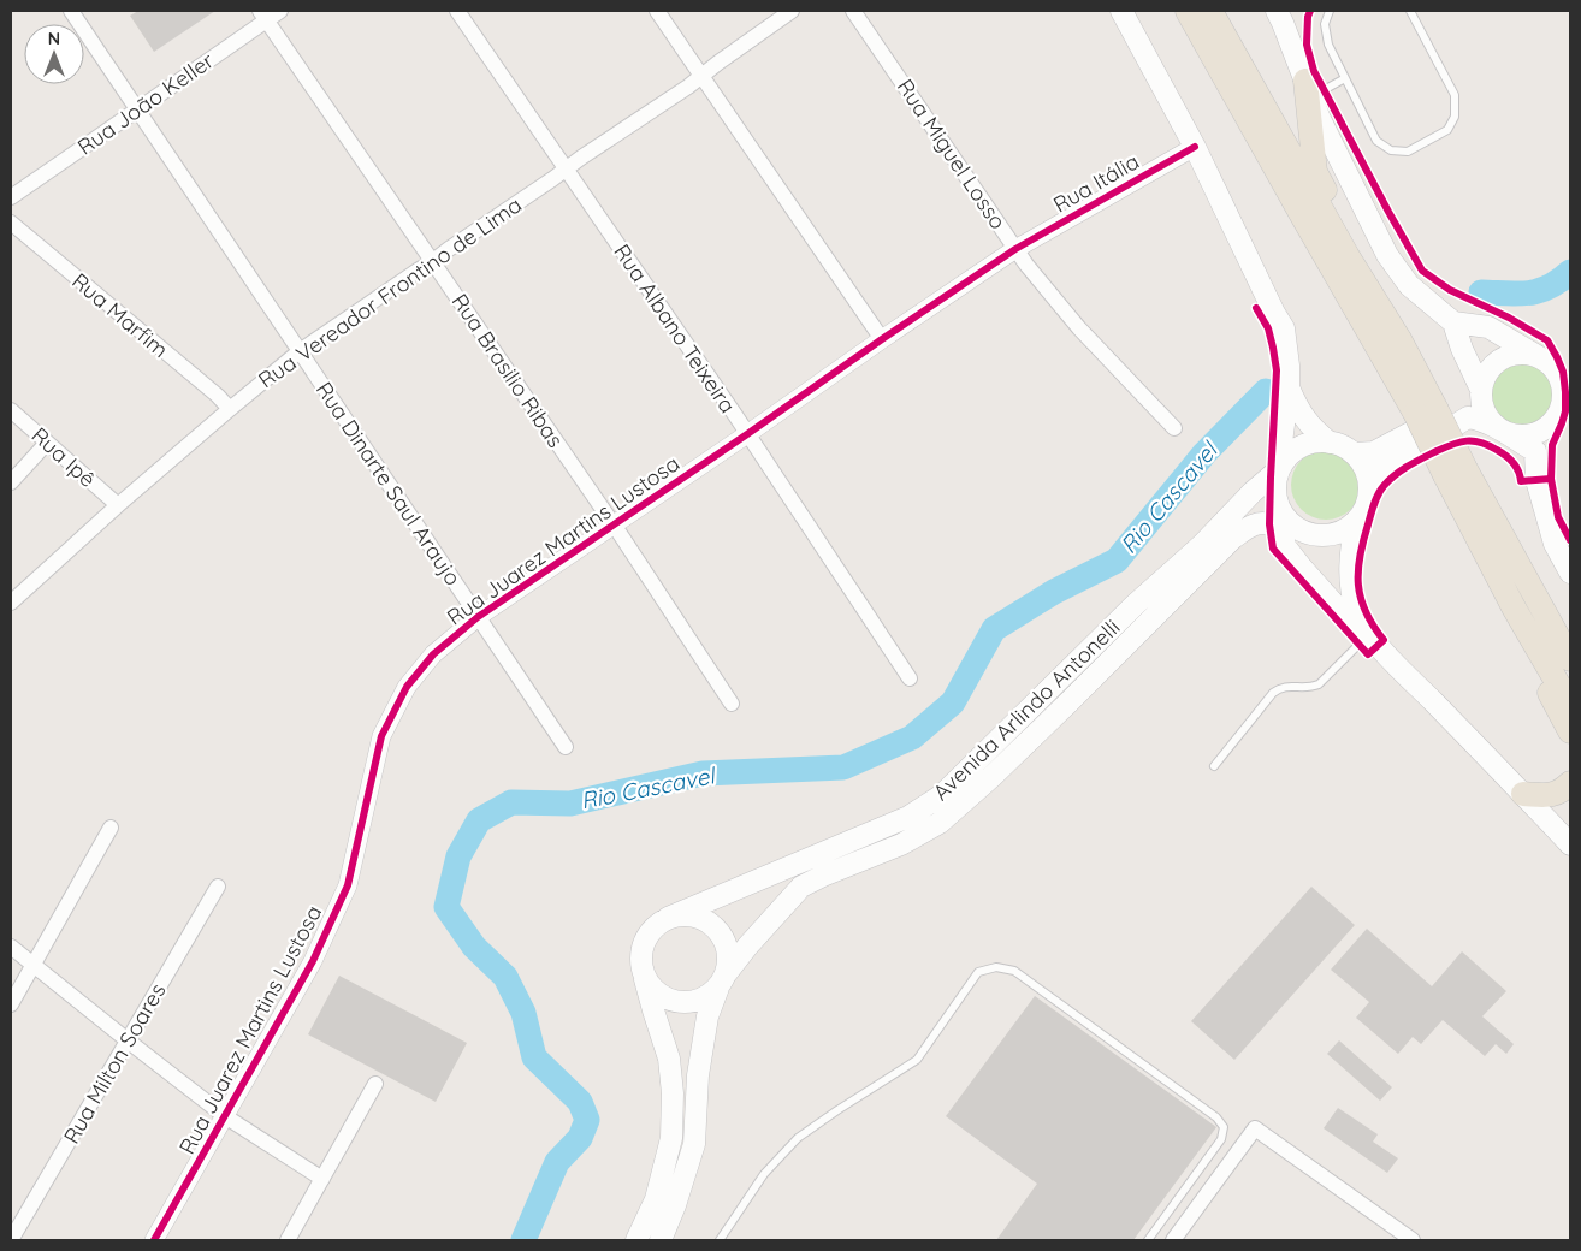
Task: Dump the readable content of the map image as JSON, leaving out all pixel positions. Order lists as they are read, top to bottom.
{
  "streets": {
    "main road": ["Avenida Arlindo Antonelli"],
    "street": [
      "Rua João Keller",
      "Rua Miguel Losso",
      "Rua Itália",
      "Rua Vereador Frontino de Lima",
      "Rua Marfim",
      "Rua Albano Teixeira",
      "Rua Brasilio Ribas",
      "Rua Ipê",
      "Rua Dinarte Saul Araujo",
      "Rua Juarez Martins Lustosa",
      "Rua Milton Soares"
    ]
  },
  "crossings": [
    ["Rua João Keller", "Rua Brasilio Ribas"],
    ["Rua João Keller", "Rua Dinarte Saul Araujo"],
    ["Rua Miguel Losso", "Rua Itália"],
    ["Rua Miguel Losso", "Rua Juarez Martins Lustosa"],
    ["Rua Itália", "Rua Juarez Martins Lustosa"],
    ["Rua Vereador Frontino de Lima", "Rua Marfim"],
    ["Rua Vereador Frontino de Lima", "Rua Albano Teixeira"],
    ["Rua Vereador Frontino de Lima", "Rua Brasilio Ribas"],
    ["Rua Vereador Frontino de Lima", "Rua Ipê"],
    ["Rua Vereador Frontino de Lima", "Rua Dinarte Saul Araujo"],
    ["Rua Albano Teixeira", "Rua Juarez Martins Lustosa"],
    ["Rua Brasilio Ribas", "Rua Juarez Martins Lustosa"],
    ["Rua Dinarte Saul Araujo", "Rua Juarez Martins Lustosa"]
  ],
  "water": ["Rio Cascavel"],
  "north": "top"
}
